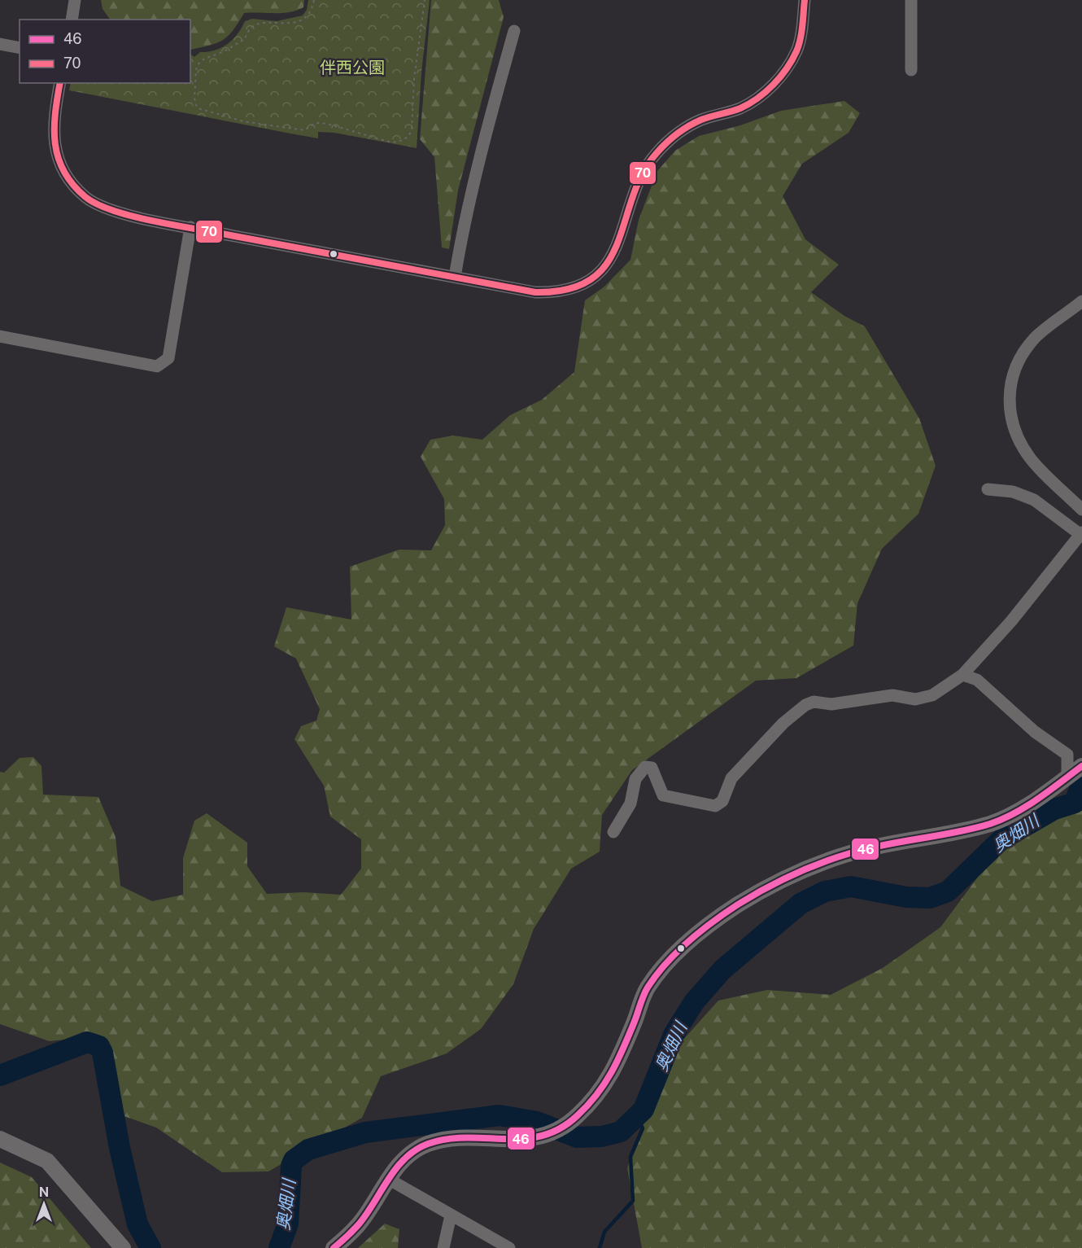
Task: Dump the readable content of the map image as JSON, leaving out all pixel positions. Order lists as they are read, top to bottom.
{
  "water": ["奥畑川"],
  "parks": ["伴西公園"],
  "lines": ["transit line 70", "transit line 46"],
  "legend": ["46", "70"],
  "north": "top"
}
